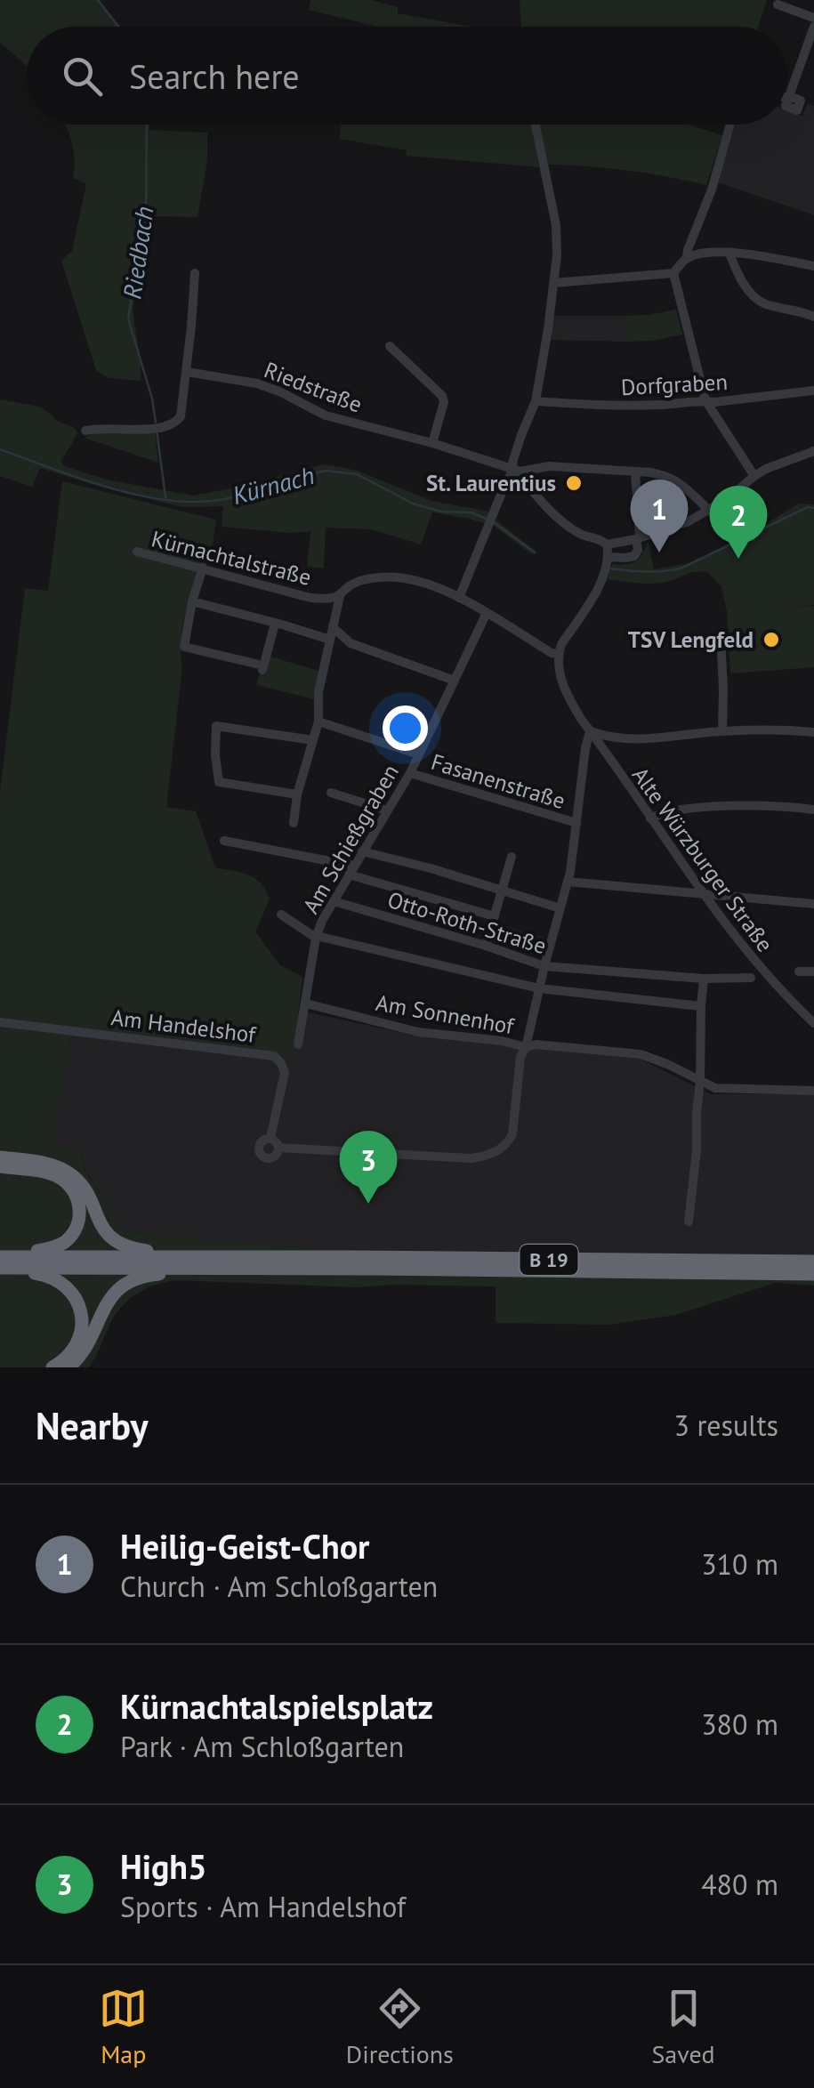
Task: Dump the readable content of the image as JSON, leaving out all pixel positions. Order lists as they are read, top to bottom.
{
  "streets": {
    "highway": ["B 19"],
    "street": [
      "Dorfgraben",
      "Riedstraße",
      "Kürnachtalstraße",
      "Fasanenstraße",
      "Am Schießgraben",
      "Alte Würzburger Straße",
      "Otto-Roth-Straße",
      "Am Sonnenhof",
      "Am Handelshof"
    ]
  },
  "crossings": [
    ["Kürnachtalstraße", "Am Schießgraben"],
    ["Kürnachtalstraße", "Alte Würzburger Straße"],
    ["Fasanenstraße", "Am Schießgraben"],
    ["Am Schießgraben", "Otto-Roth-Straße"],
    ["Am Schießgraben", "Am Sonnenhof"]
  ],
  "water": ["Riedbach", "Kürnach"],
  "places": ["St. Laurentius", "TSV Lengfeld"],
  "page": {
    "search": "Search here",
    "pins": ["1", "2", "3"],
    "heading": ["Nearby", "3 results"],
    "list": [
      {
        "mark": "1",
        "name": "Heilig-Geist-Chor",
        "note": "Church · Am Schloßgarten",
        "value": "310 m"
      },
      {
        "mark": "2",
        "name": "Kürnachtalspielsplatz",
        "note": "Park · Am Schloßgarten",
        "value": "380 m"
      },
      {
        "mark": "3",
        "name": "High5",
        "note": "Sports · Am Handelshof",
        "value": "480 m"
      }
    ],
    "nav": ["Map", "Directions", "Saved"]
  }
}
